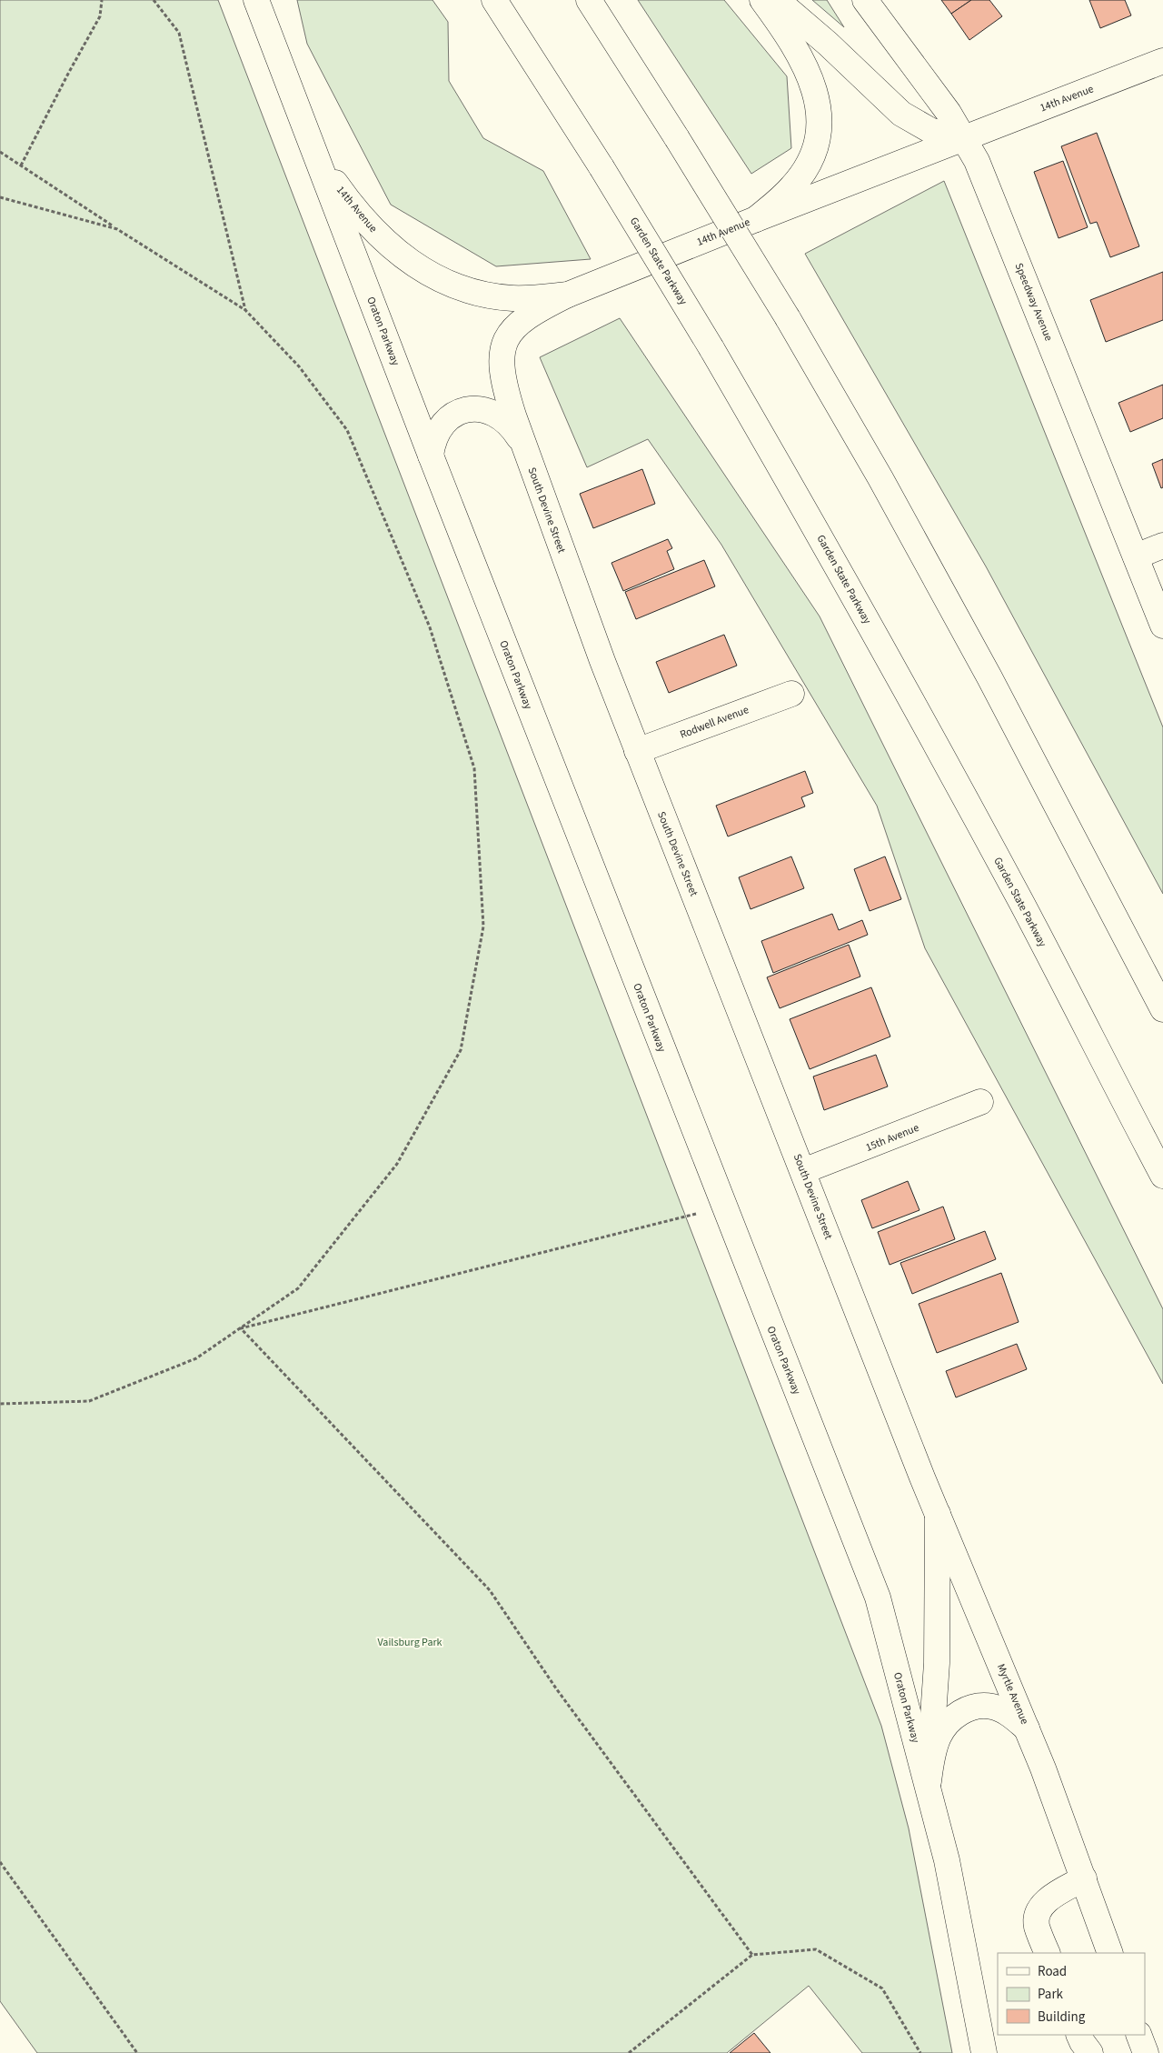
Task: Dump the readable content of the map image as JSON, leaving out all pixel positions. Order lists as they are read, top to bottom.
{
  "streets": {
    "main road": [
      "14th Avenue",
      "Garden State Parkway",
      "Speedway Avenue",
      "Oraton Parkway",
      "South Devine Street",
      "Rodwell Avenue",
      "15th Avenue",
      "Myrtle Avenue"
    ]
  },
  "crossings": [
    ["14th Avenue", "Speedway Avenue"],
    ["14th Avenue", "Oraton Parkway"],
    ["14th Avenue", "South Devine Street"],
    ["South Devine Street", "Rodwell Avenue"],
    ["South Devine Street", "15th Avenue"],
    ["South Devine Street", "Myrtle Avenue"]
  ],
  "parks": ["Vailsburg Park"],
  "legend": ["Road", "Park", "Building"]
}
